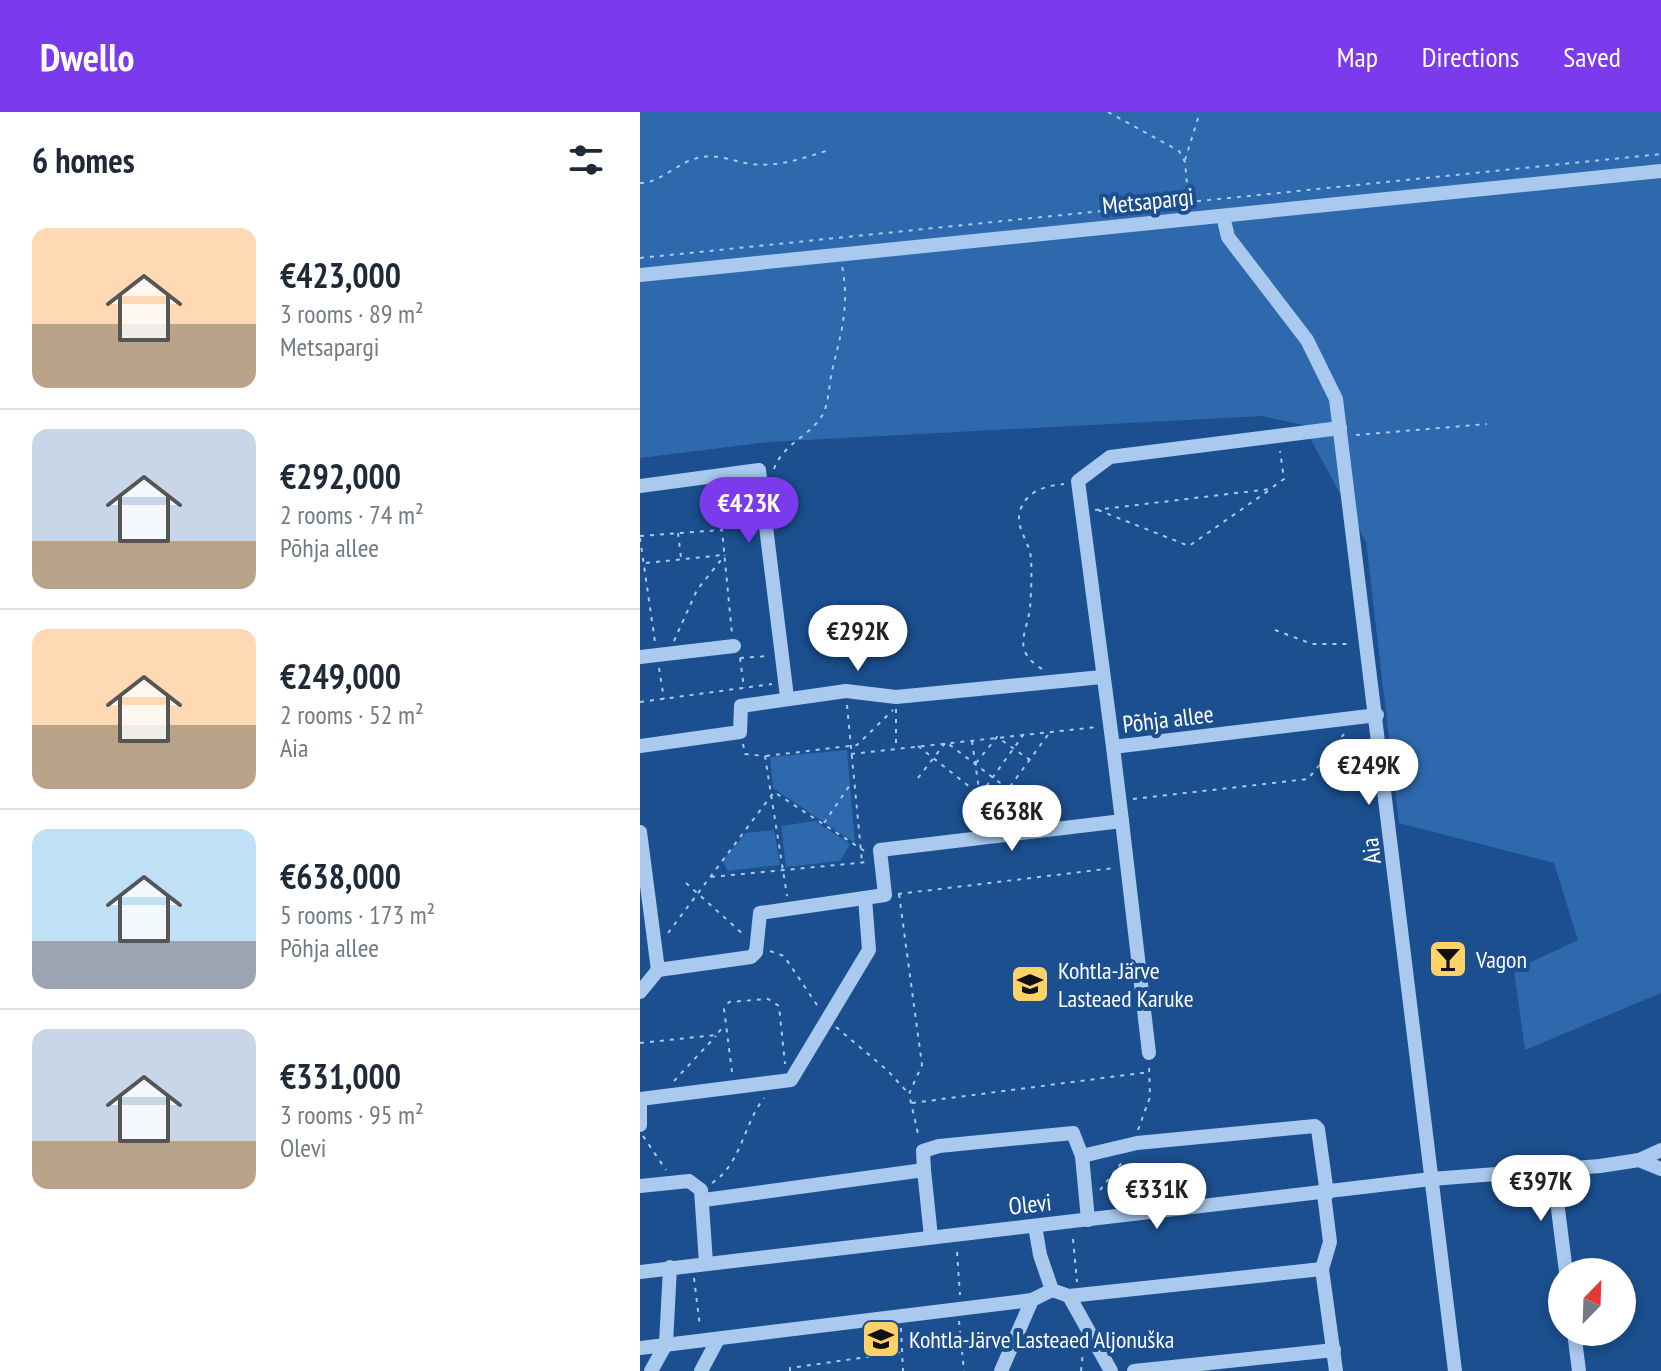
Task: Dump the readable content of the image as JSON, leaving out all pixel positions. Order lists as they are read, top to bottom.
{
  "streets": {
    "street": [
      "Metsapargi",
      "Põhja allee",
      "Aia",
      "Olevi"
    ]
  },
  "crossings": [
    ["Metsapargi", "Aia"],
    ["Põhja allee", "Aia"],
    ["Aia", "Olevi"]
  ],
  "places": {
    "bar": ["Vagon"],
    "school or university": ["Kohtla-Järve Lasteaed Karuke", "Kohtla-Järve Lasteaed Aljonuška"]
  },
  "north": "top right",
  "page": {
    "header": "Dwello",
    "nav": ["Map", "Directions", "Saved"],
    "heading": "6 homes",
    "list": [
      {
        "name": "€423,000",
        "note": "3 rooms · 89 m² · Metsapargi"
      },
      {
        "name": "€292,000",
        "note": "2 rooms · 74 m² · Põhja allee"
      },
      {
        "name": "€249,000",
        "note": "2 rooms · 52 m² · Aia"
      },
      {
        "name": "€638,000",
        "note": "5 rooms · 173 m² · Põhja allee"
      },
      {
        "name": "€331,000",
        "note": "3 rooms · 95 m² · Olevi"
      }
    ],
    "price": [
      "€423K",
      "€292K",
      "€249K",
      "€638K",
      "€397K",
      "€331K"
    ]
  }
}
